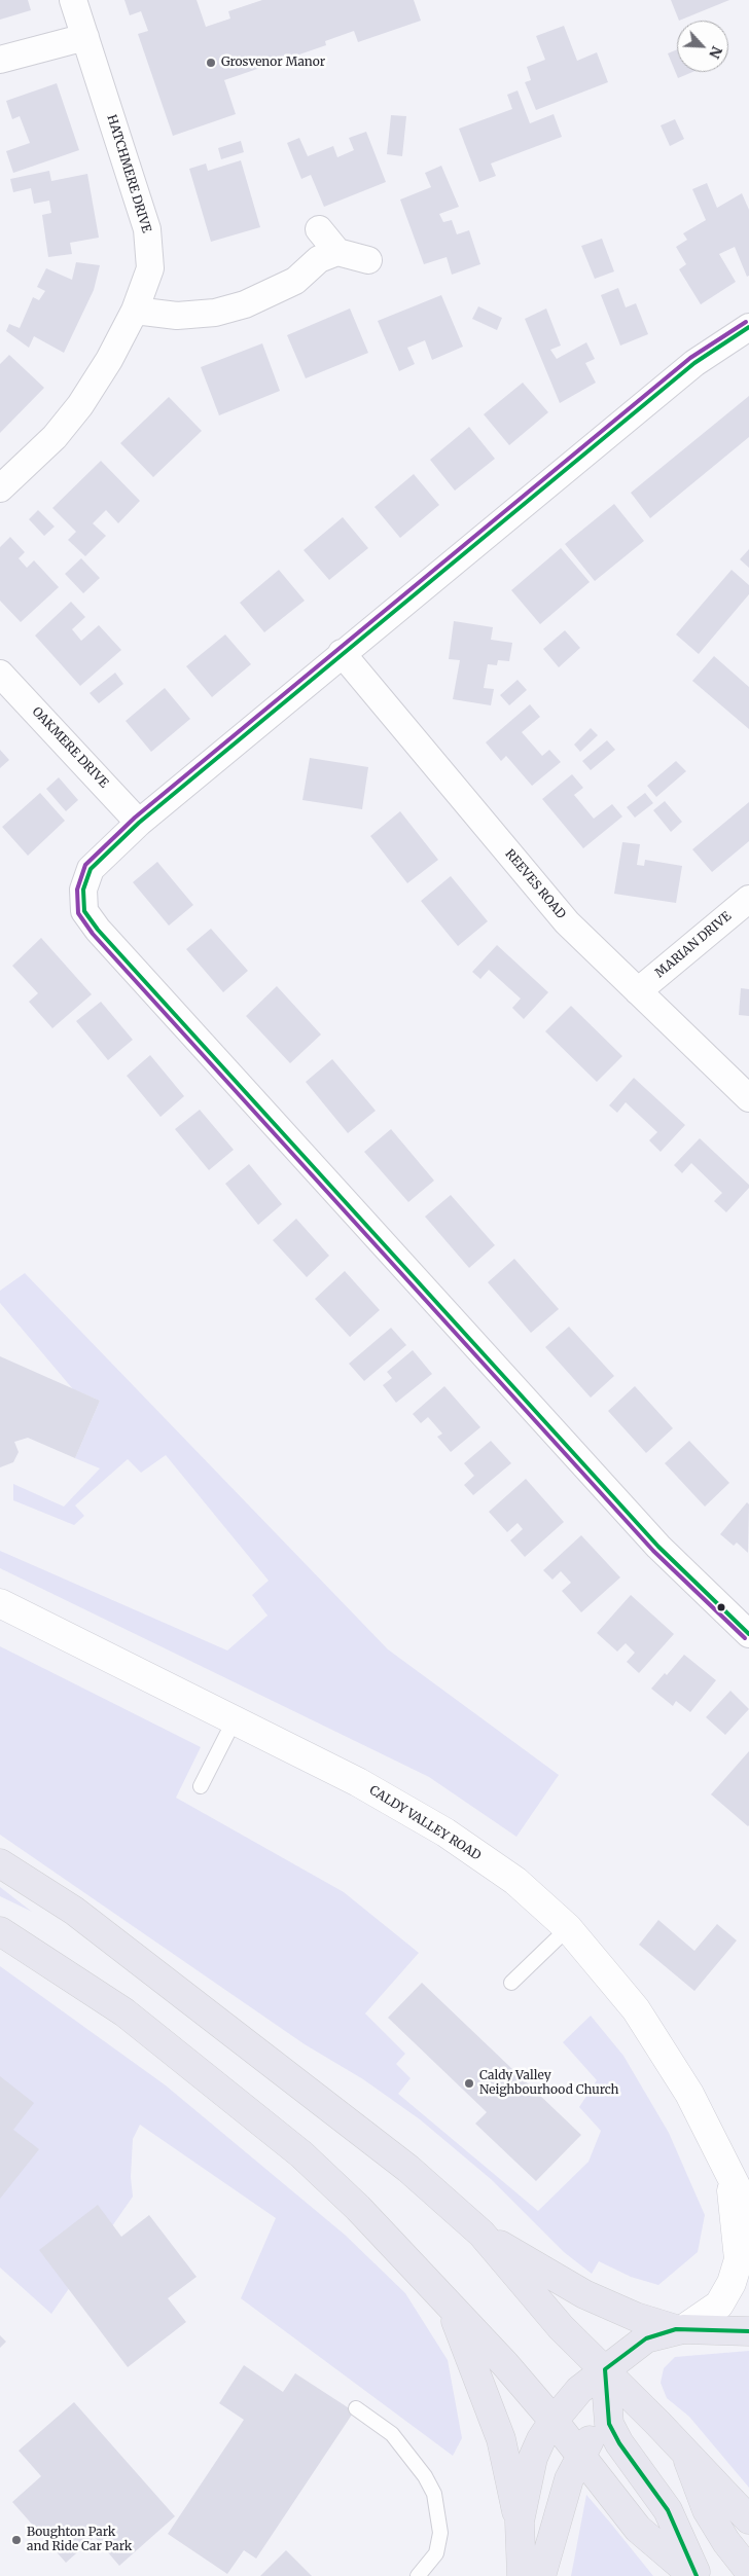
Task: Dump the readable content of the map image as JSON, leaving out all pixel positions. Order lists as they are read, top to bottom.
{
  "streets": {
    "street": [
      "HATCHMERE DRIVE",
      "OAKMERE DRIVE",
      "REEVES ROAD",
      "MARIAN DRIVE",
      "CALDY VALLEY ROAD"
    ]
  },
  "crossings": [
    ["REEVES ROAD", "MARIAN DRIVE"]
  ],
  "places": ["Grosvenor Manor", "Caldy Valley Neighbourhood Church", "Boughton Park and Ride Car Park"],
  "north": "bottom right"
}
